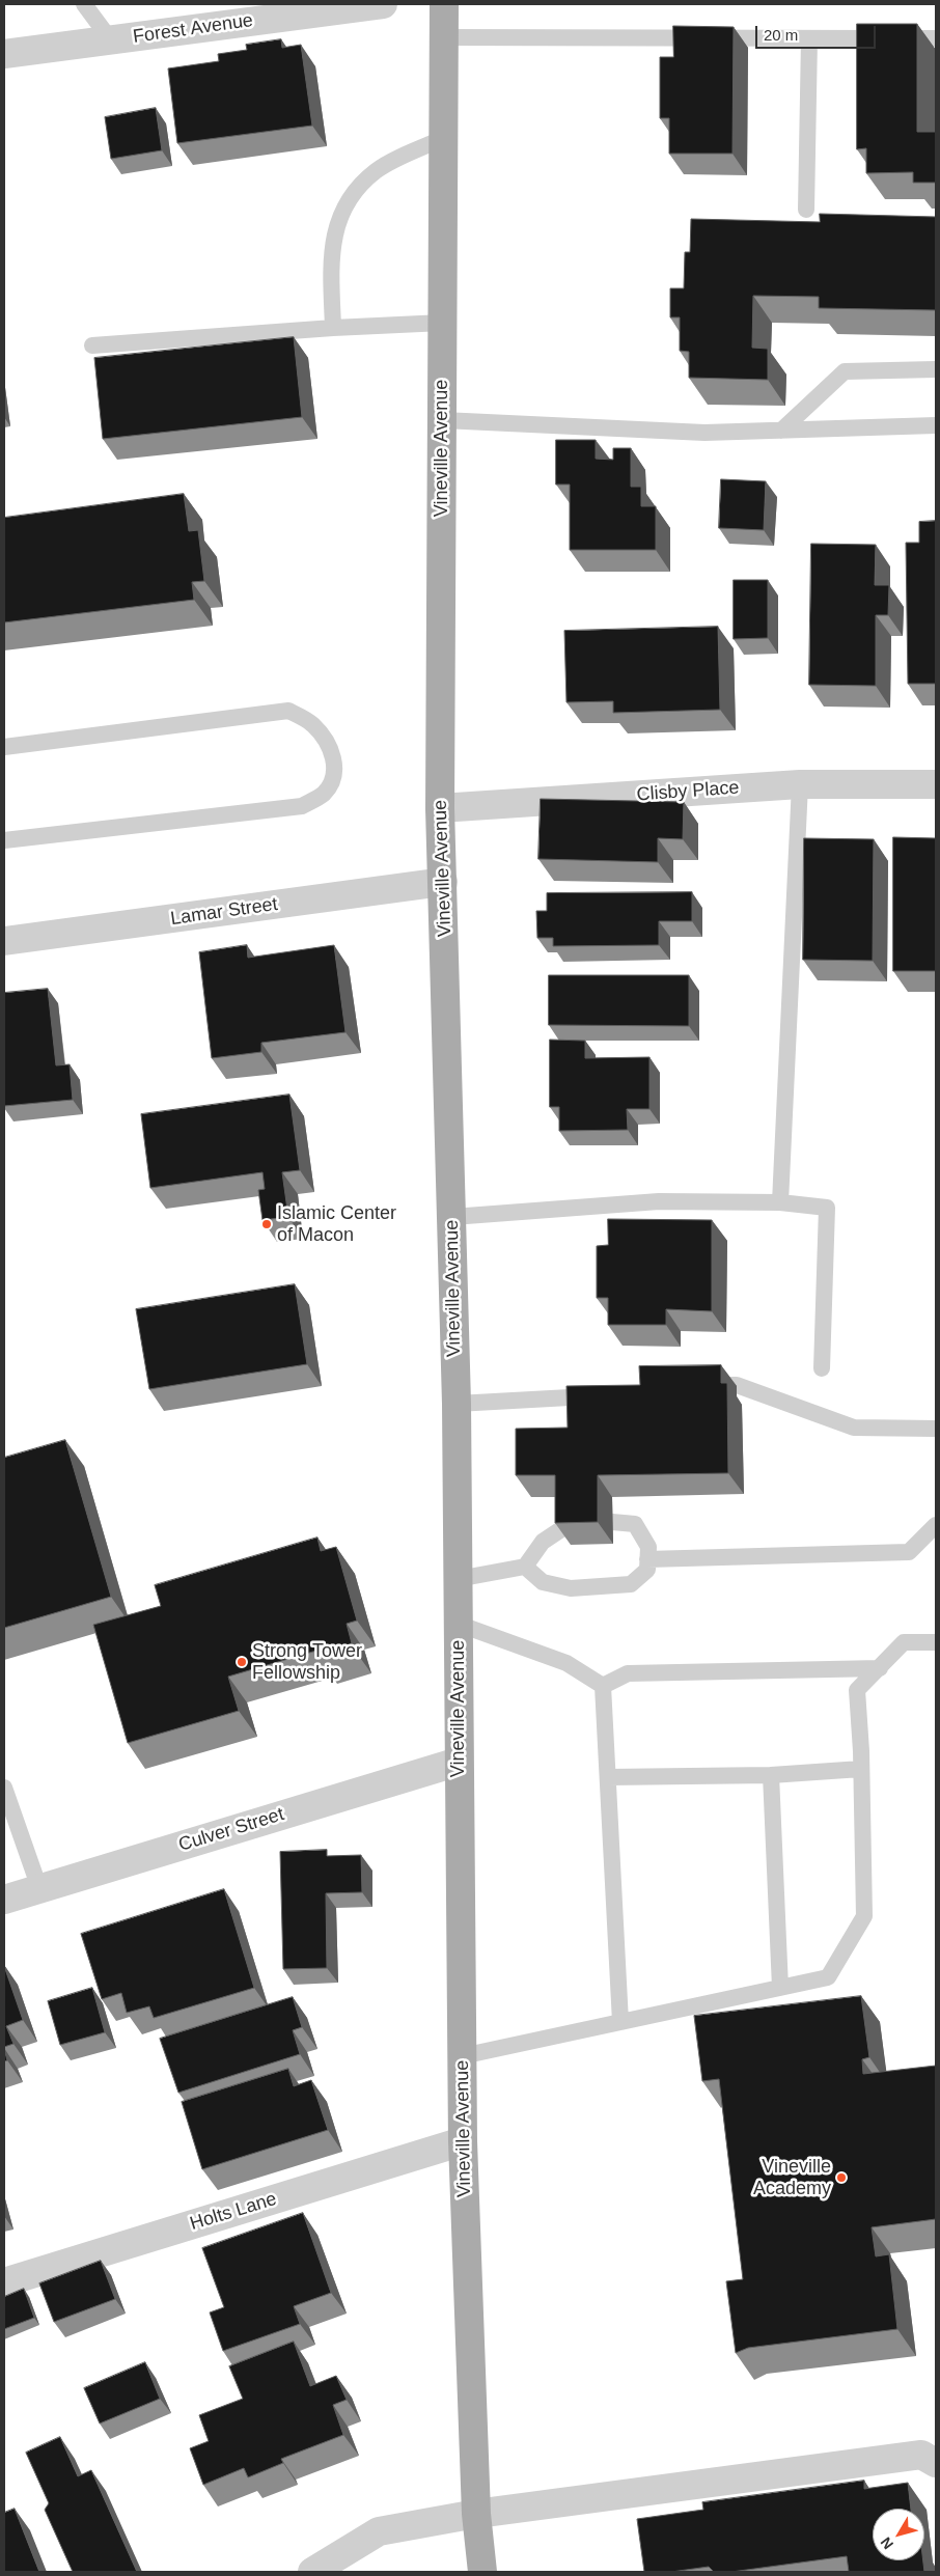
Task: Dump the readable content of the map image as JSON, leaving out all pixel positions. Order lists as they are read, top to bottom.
{
  "streets": {
    "main road": ["Vineville Avenue"],
    "street": [
      "Forest Avenue",
      "Clisby Place",
      "Lamar Street",
      "Culver Street",
      "Holts Lane"
    ]
  },
  "crossings": [
    ["Vineville Avenue", "Clisby Place"],
    ["Vineville Avenue", "Lamar Street"],
    ["Vineville Avenue", "Culver Street"],
    ["Vineville Avenue", "Holts Lane"]
  ],
  "places": ["Islamic Center of Macon", "Strong Tower Fellowship", "Vineville Academy"],
  "scale_bar": "20 m",
  "north": "bottom left"
}
